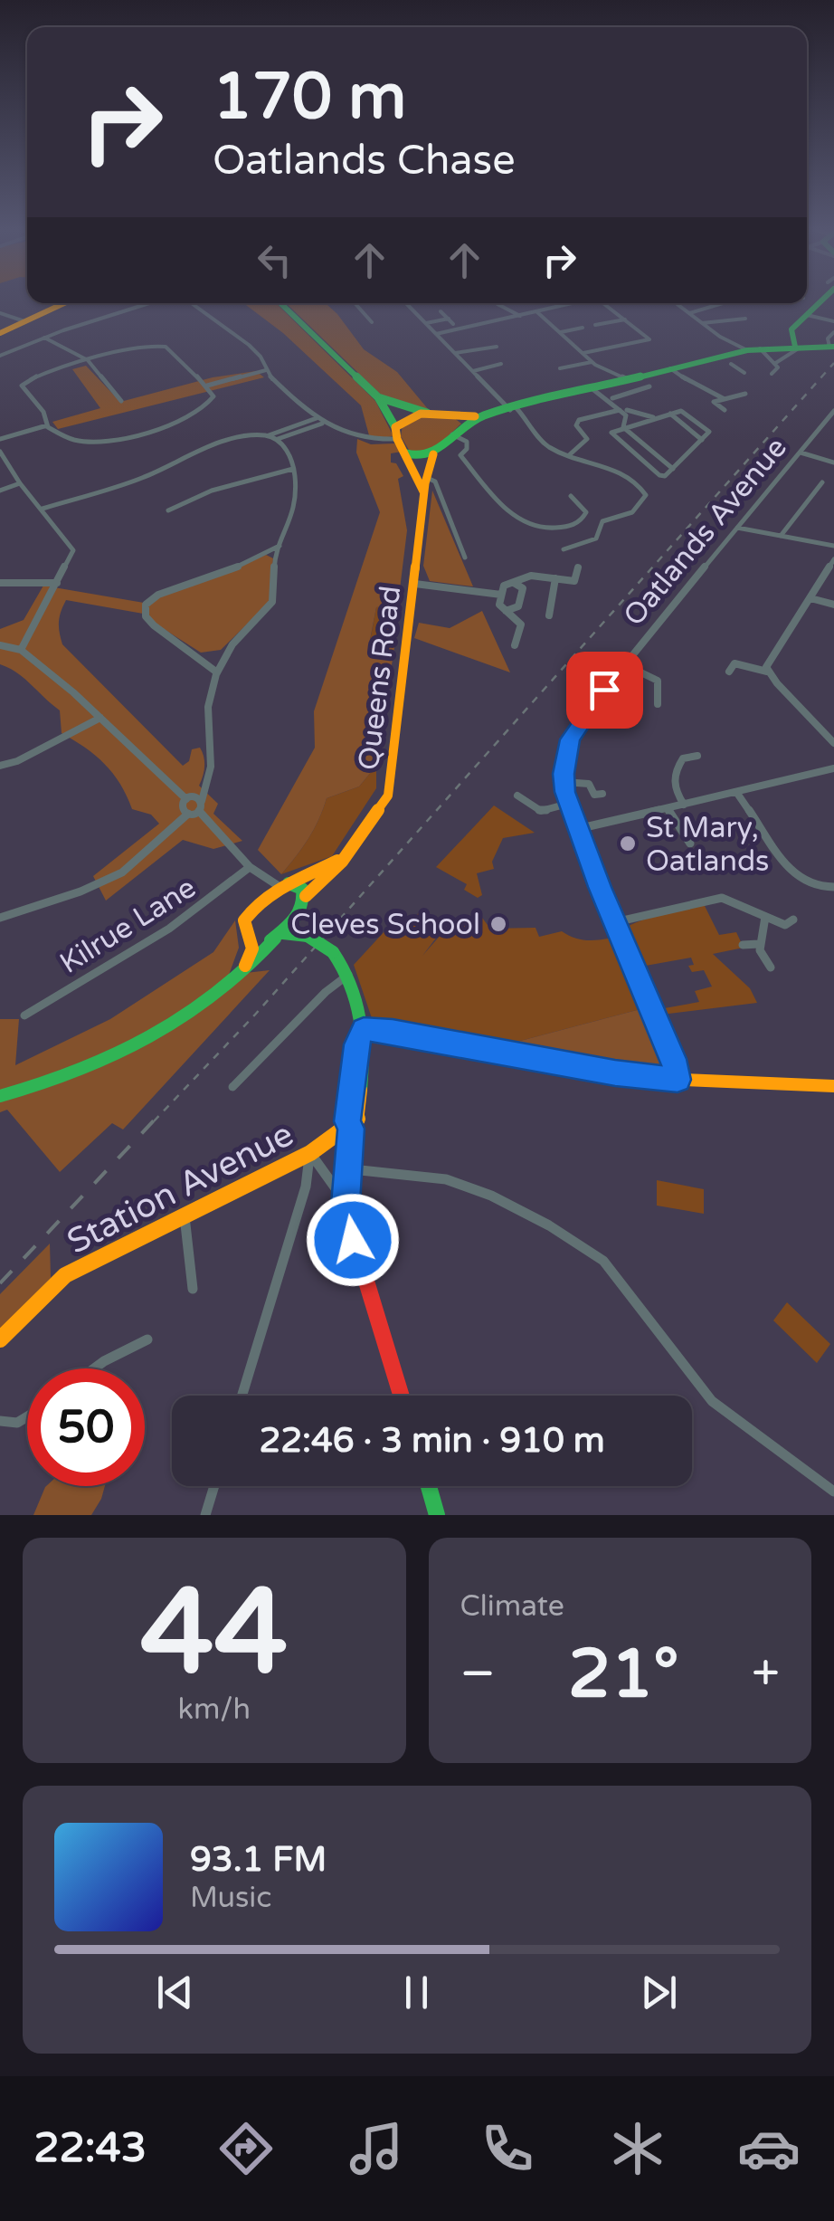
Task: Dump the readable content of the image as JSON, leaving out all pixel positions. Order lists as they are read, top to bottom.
{
  "streets": {
    "main road": ["Queens Road", "Station Avenue"],
    "street": ["Oatlands Avenue", "Kilrue Lane"]
  },
  "places": ["St Mary, Oatlands", "Cleves School"],
  "page": {
    "turn": ["170 m", "Oatlands Chase"],
    "limit": "50",
    "trip": "22:46 · 3 min · 910 m",
    "tile": [
      ["44", "km/h"],
      "Climate"
    ],
    "heat": ["−", "21°", "+"],
    "song": ["93.1 FM", "Music"],
    "tabs": "22:43"
  }
}
